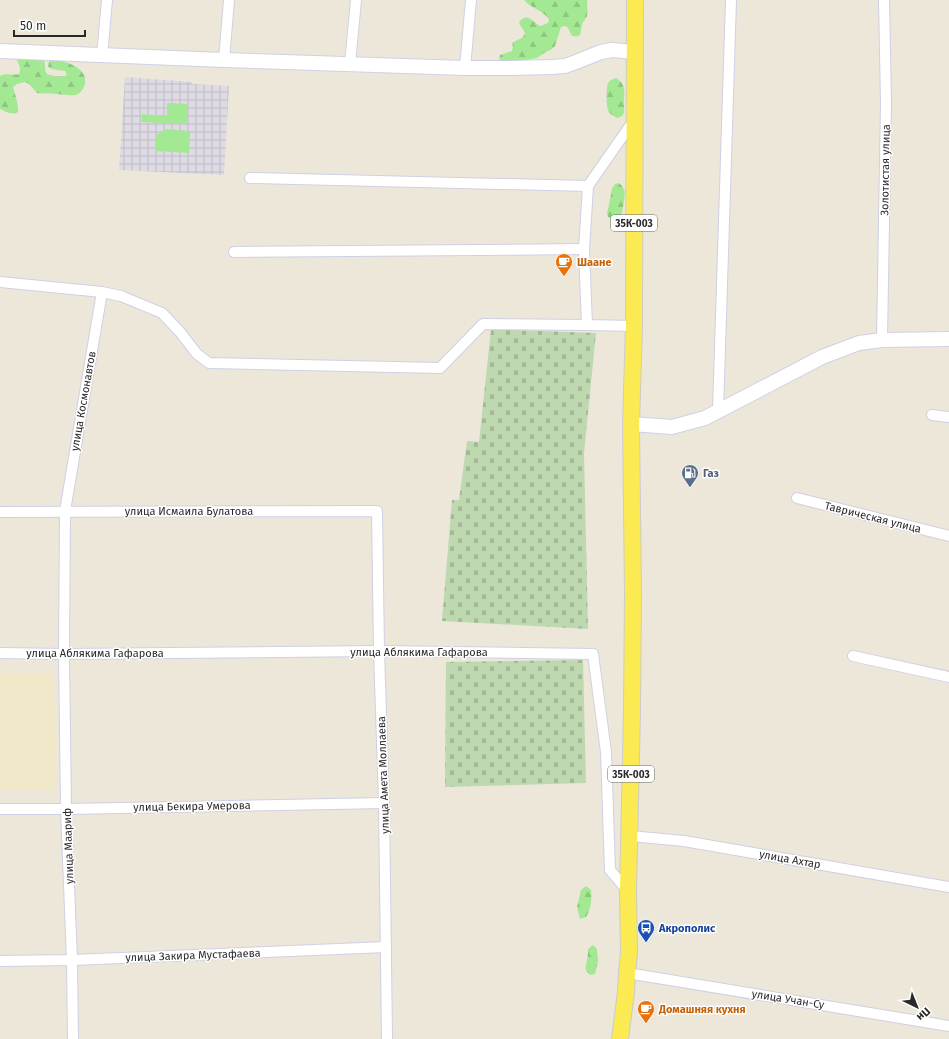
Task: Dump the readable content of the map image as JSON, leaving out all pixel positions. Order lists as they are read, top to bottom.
{
  "streets": {
    "main road": ["35К-003"],
    "street": [
      "Золотистая улица",
      "улица Космонавтов",
      "улица Исмаила Булатова",
      "Таврическая улица",
      "улица Аблякима Гафарова",
      "улица Амета Моллаева",
      "улица Бекира Умерова",
      "улица Маариф",
      "улица Ахтар",
      "улица Закира Мустафаева",
      "улица Учан-Су"
    ]
  },
  "crossings": [
    ["35К-003", "улица Аблякима Гафарова"],
    ["35К-003", "улица Ахтар"],
    ["35К-003", "улица Учан-Су"],
    ["улица Космонавтов", "улица Исмаила Булатова"],
    ["улица Космонавтов", "улица Аблякима Гафарова"],
    ["улица Космонавтов", "улица Маариф"],
    ["улица Исмаила Булатова", "улица Амета Моллаева"],
    ["улица Аблякима Гафарова", "улица Амета Моллаева"],
    ["улица Аблякима Гафарова", "улица Маариф"],
    ["улица Амета Моллаева", "улица Бекира Умерова"],
    ["улица Амета Моллаева", "улица Закира Мустафаева"],
    ["улица Бекира Умерова", "улица Маариф"],
    ["улица Маариф", "улица Закира Мустафаева"]
  ],
  "places": {
    "cafe": ["Шаане", "Домашняя кухня"],
    "fuel station": ["Газ"],
    "bus stop": ["Акрополис"]
  },
  "scale_bar": "50 m",
  "north": "bottom right"
}
